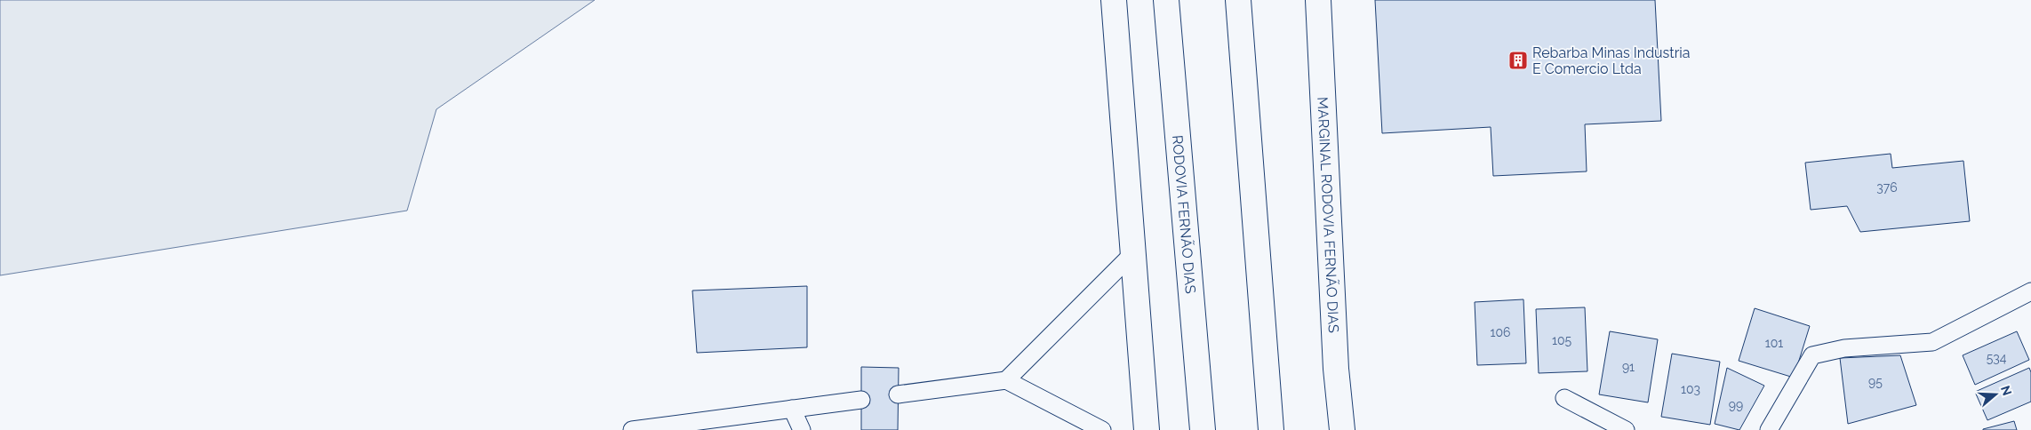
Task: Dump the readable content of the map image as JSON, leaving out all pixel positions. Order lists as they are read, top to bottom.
{
  "streets": {
    "main road": ["RODOVIA FERNÃO DIAS", "MARGINAL RODOVIA FERNÃO DIAS"]
  },
  "places": {
    "building": ["Rebarba Minas Industria E Comercio Ltda"]
  },
  "house_numbers": [
    "376",
    "106",
    "105",
    "101",
    "534",
    "91",
    "95",
    "103",
    "99"
  ],
  "north": "right"
}
